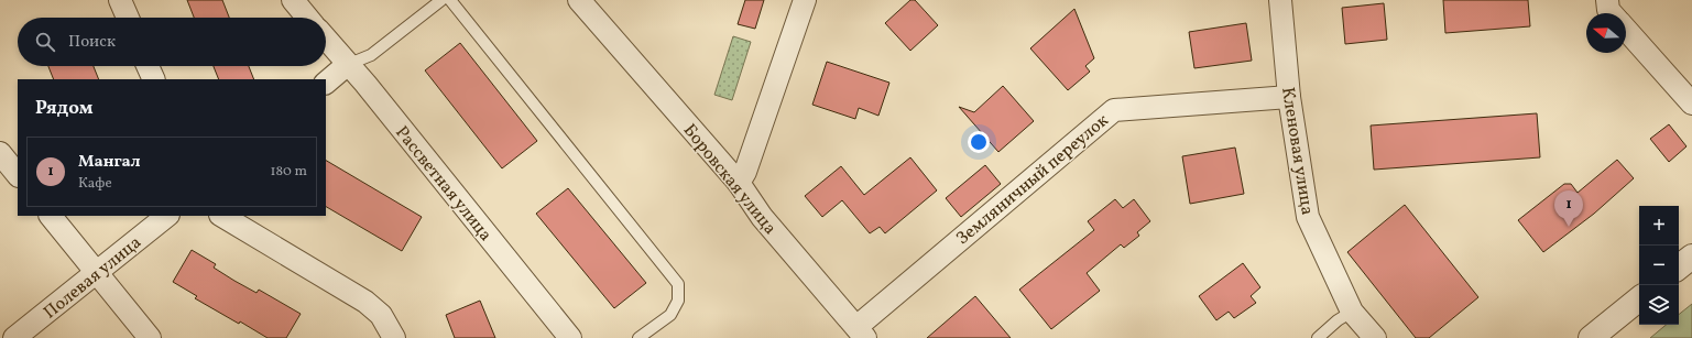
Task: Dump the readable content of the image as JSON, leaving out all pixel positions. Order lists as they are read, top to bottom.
{
  "streets": {
    "street": [
      "Кленовая улица",
      "Боровская улица",
      "Земляничный переулок",
      "Рассветная улица",
      "Полевая улица"
    ]
  },
  "crossings": [
    ["Кленовая улица", "Земляничный переулок"],
    ["Боровская улица", "Земляничный переулок"]
  ],
  "north": "left",
  "page": {
    "search": "Поиск",
    "heading": "Рядом",
    "list": [
      {
        "mark": "1",
        "name": "Мангал",
        "note": "Кафе",
        "value": "180 m"
      }
    ],
    "pins": "1",
    "map_buttons": ["+", "−"]
  }
}
